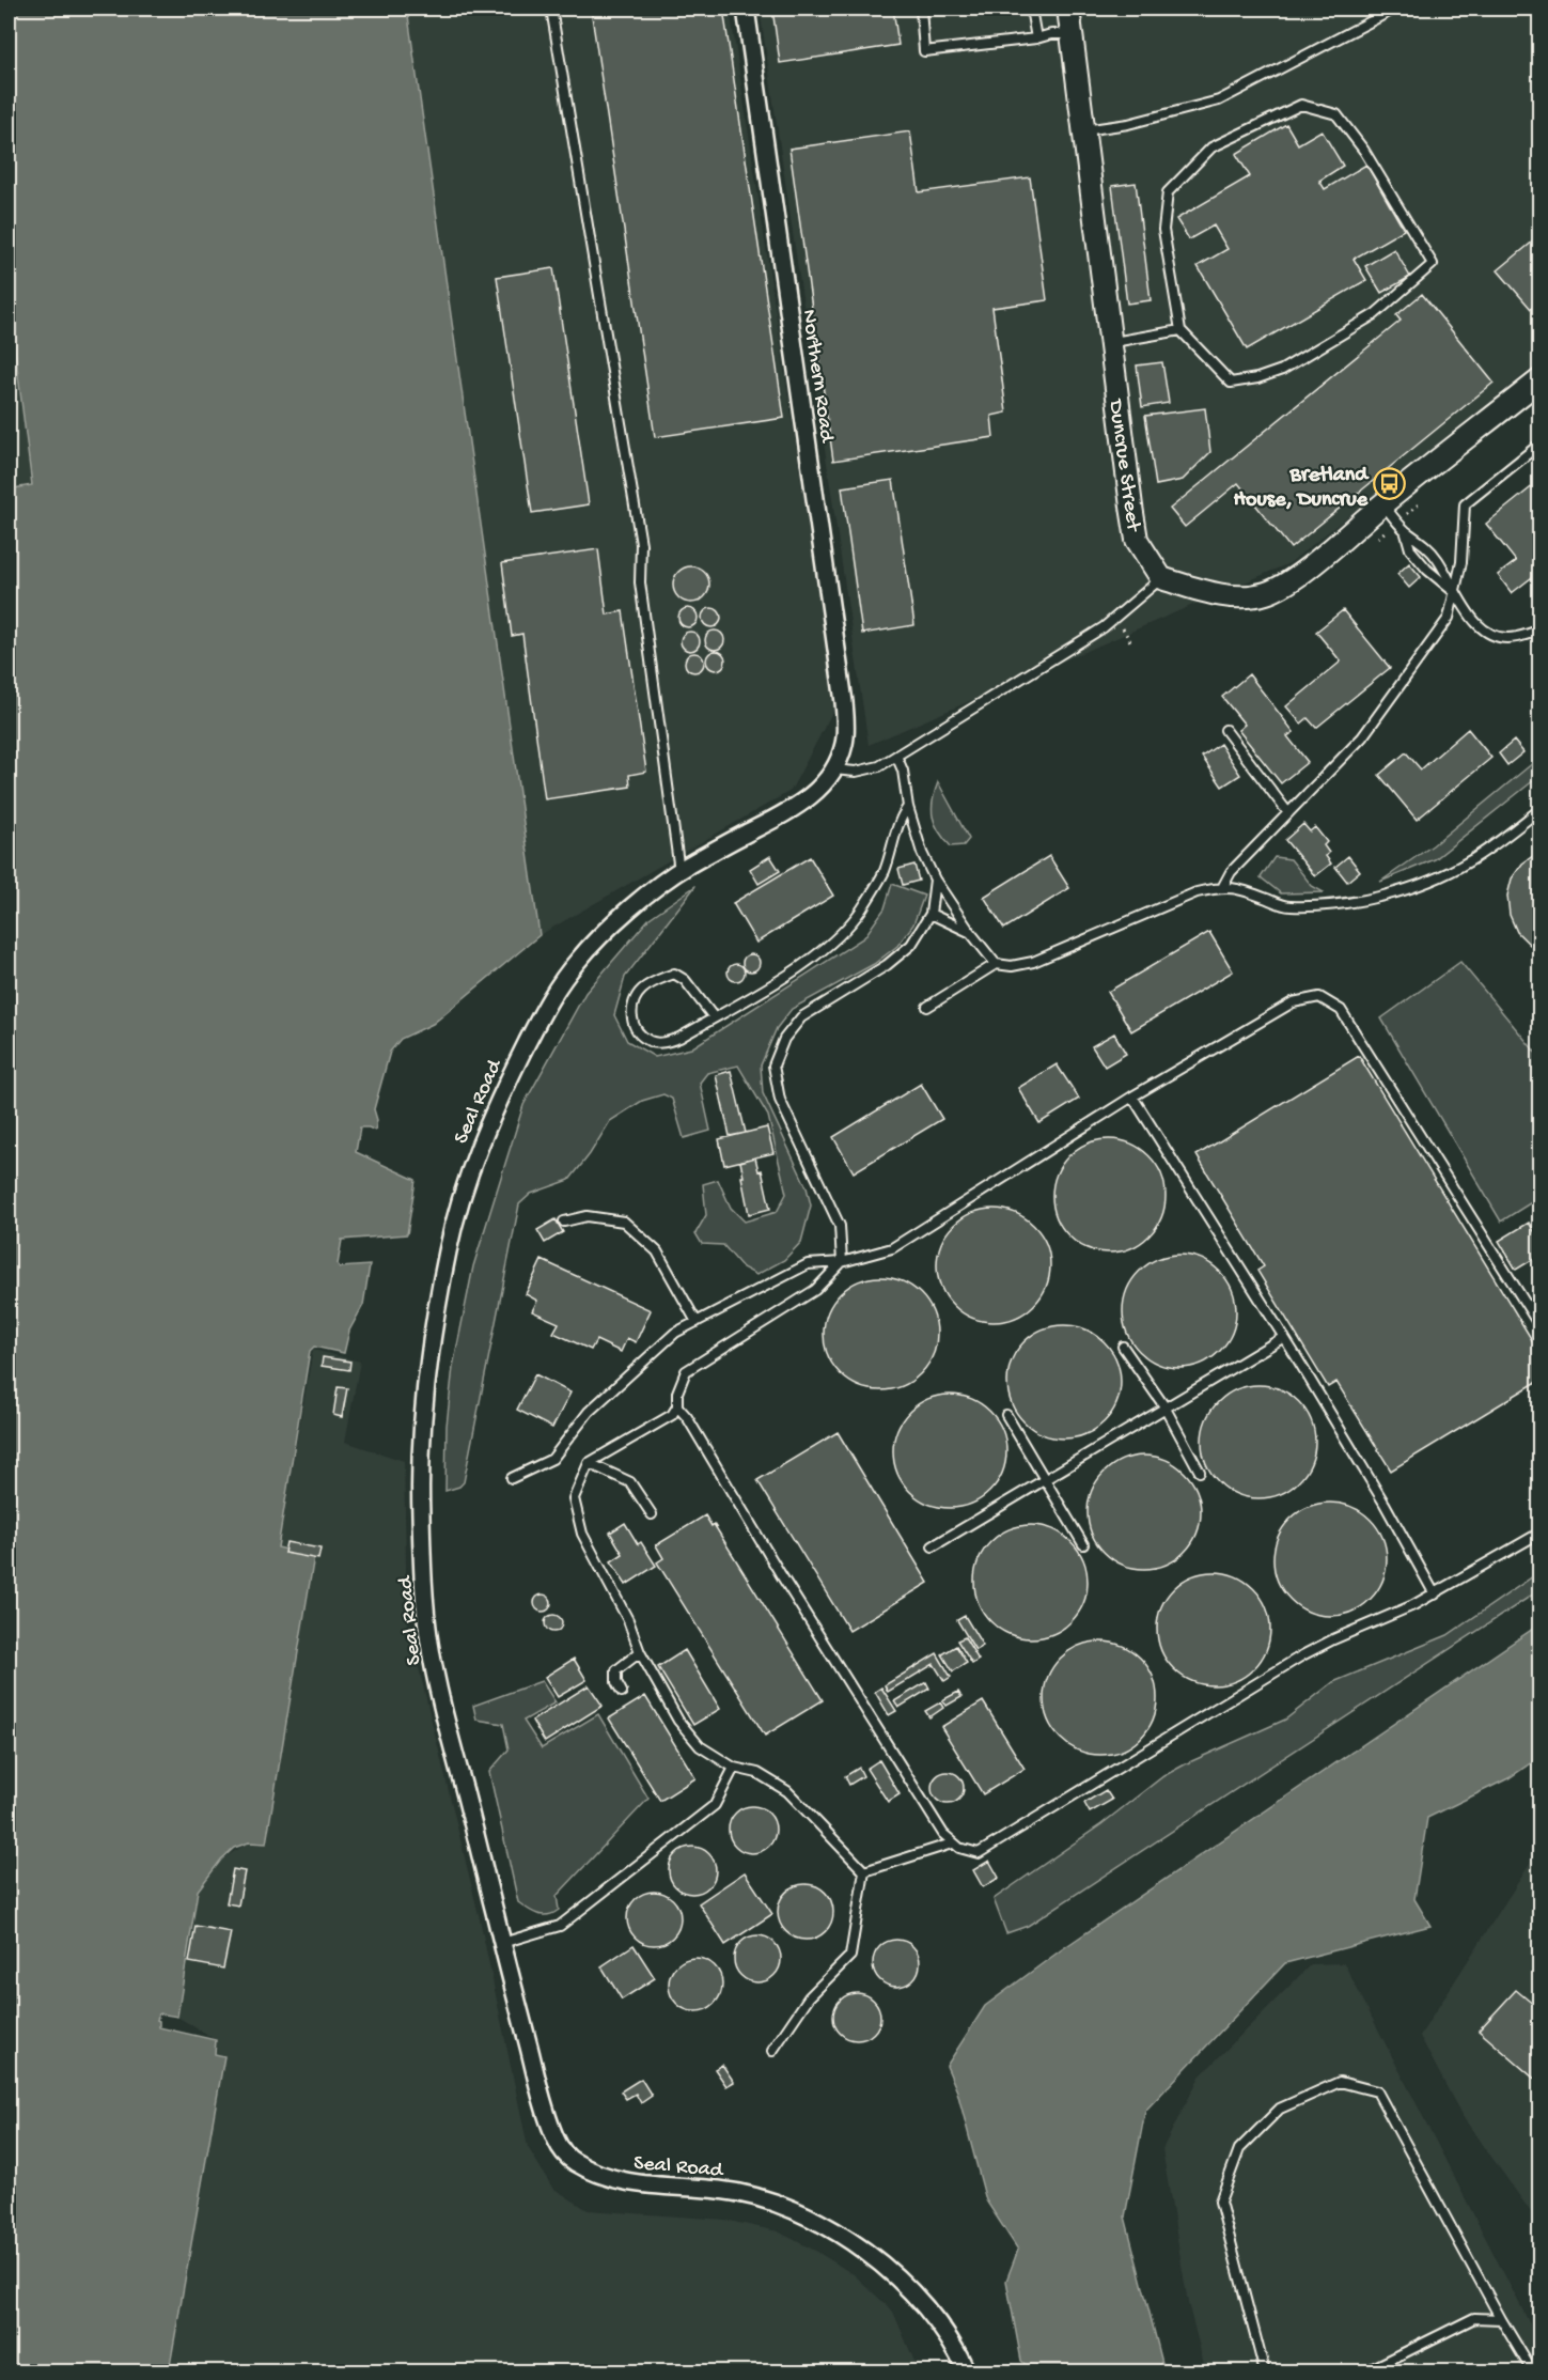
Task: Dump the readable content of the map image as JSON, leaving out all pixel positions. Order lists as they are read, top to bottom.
{
  "streets": {
    "street": ["Northern Road", "Duncrue Street", "Seal Road"]
  },
  "crossings": [
    ["Northern Road", "Seal Road"]
  ],
  "places": {
    "bus stop": ["Bretland House, Duncrue"]
  }
}
